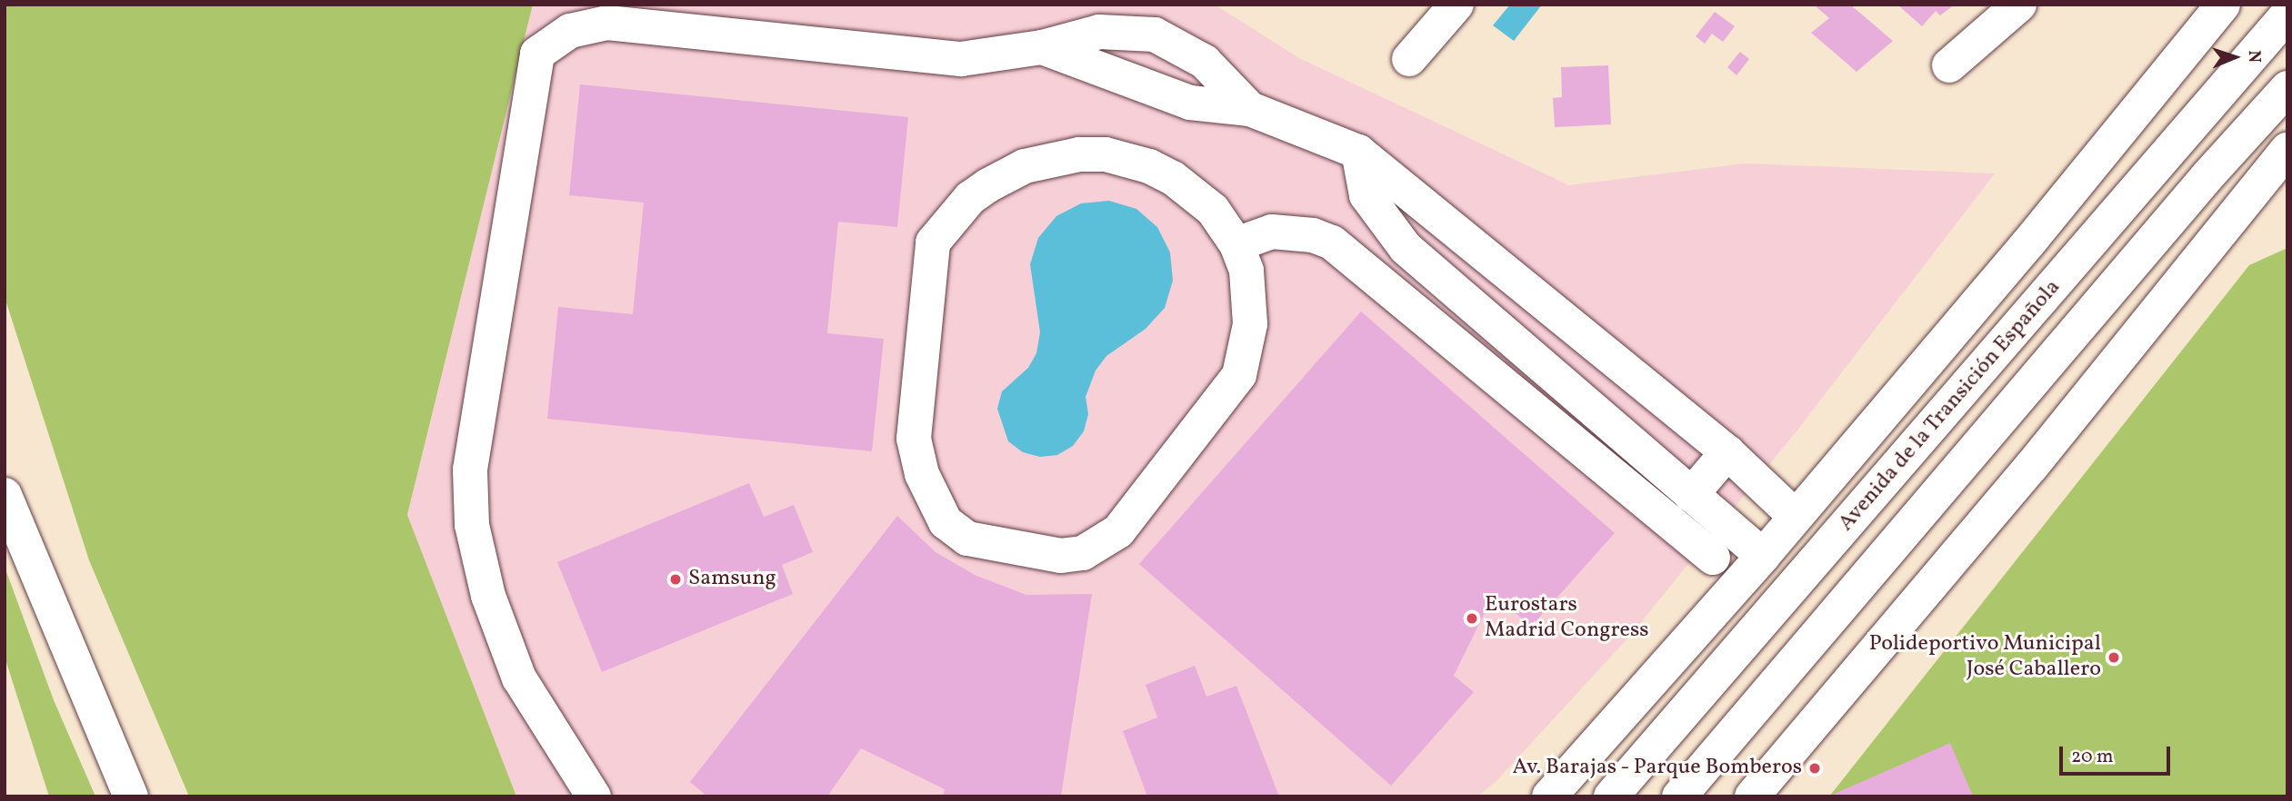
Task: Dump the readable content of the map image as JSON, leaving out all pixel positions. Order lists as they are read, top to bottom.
{
  "streets": {
    "main road": ["Avenida de la Transición Española"]
  },
  "places": [
    "Samsung",
    "Eurostars Madrid Congress",
    "Polideportivo Municipal José Caballero",
    "Av. Barajas - Parque Bomberos"
  ],
  "scale_bar": "20 m",
  "north": "right"
}
